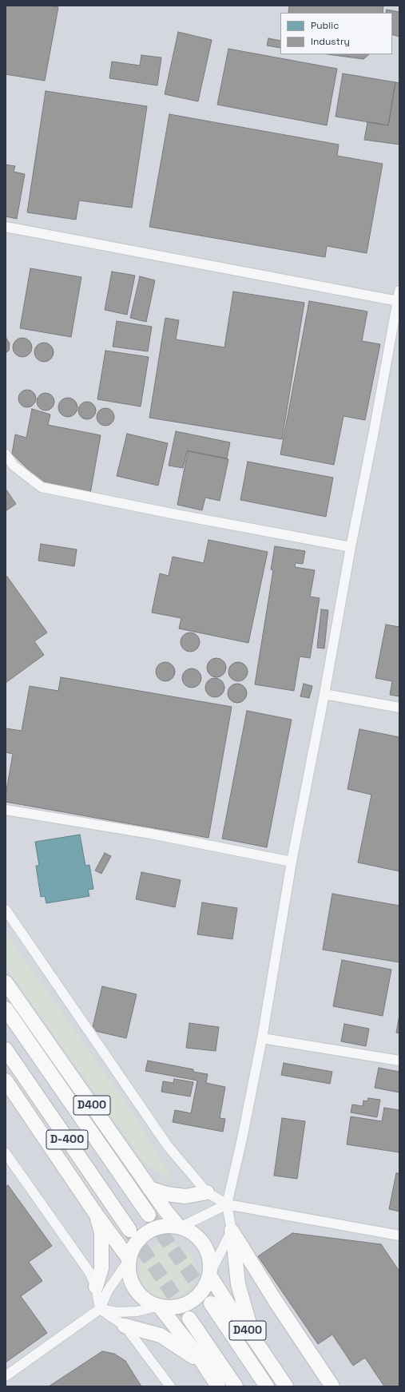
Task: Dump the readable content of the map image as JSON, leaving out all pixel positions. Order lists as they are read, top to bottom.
{
  "streets": {
    "highway": ["D400", "D-400"]
  },
  "legend": ["Public", "Industry"]
}
